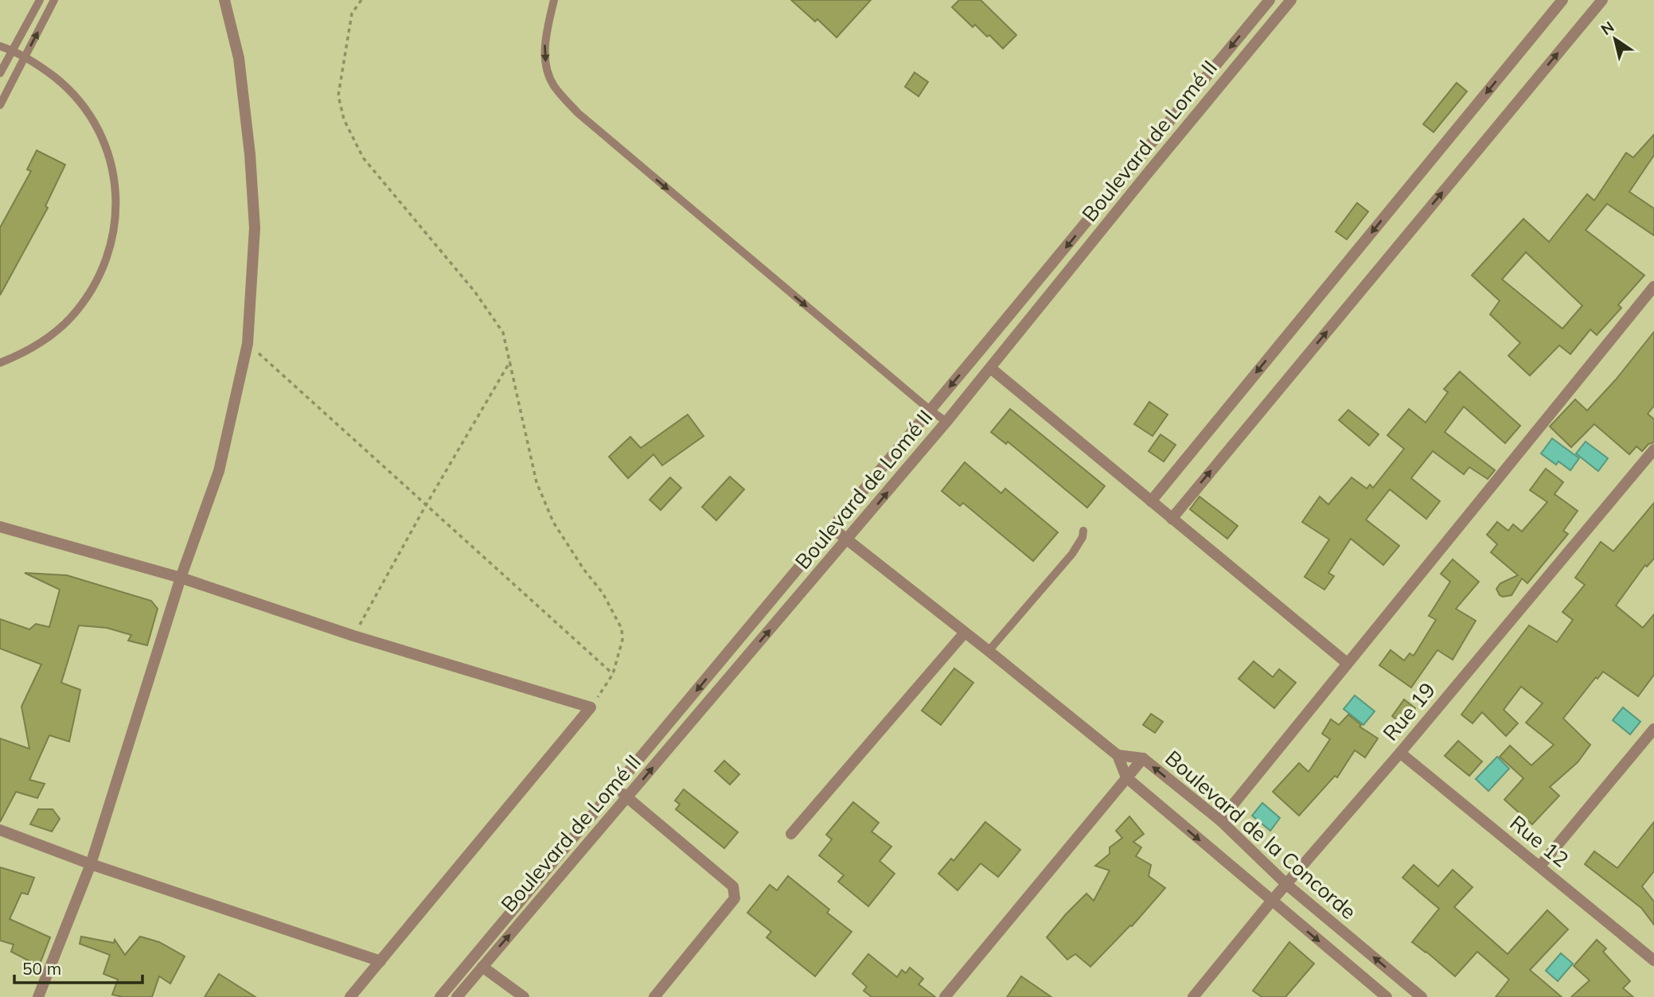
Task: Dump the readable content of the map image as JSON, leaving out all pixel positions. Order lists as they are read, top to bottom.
{
  "streets": {
    "street": [
      "Boulevard de Lomé II",
      "Rue 19",
      "Boulevard de la Concorde",
      "Rue 12"
    ]
  },
  "crossings": [
    ["Rue 19", "Boulevard de la Concorde"],
    ["Rue 19", "Rue 12"]
  ],
  "scale_bar": "50 m",
  "north": "top left"
}
